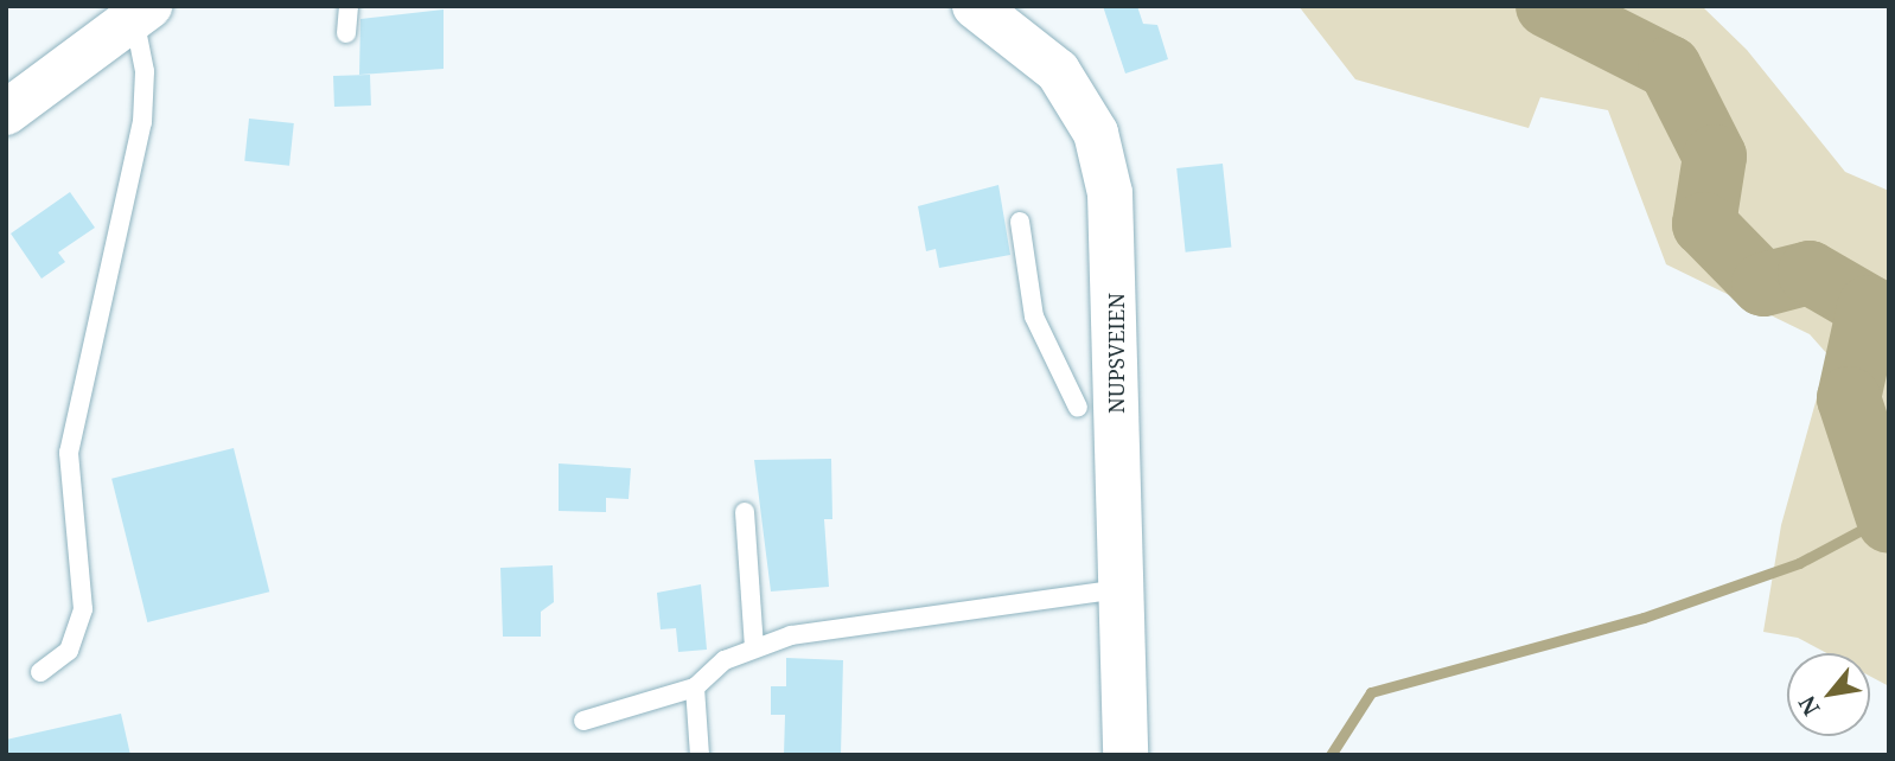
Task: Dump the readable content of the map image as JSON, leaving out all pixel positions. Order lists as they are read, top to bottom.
{
  "streets": {
    "main road": ["NUPSVEIEN"]
  },
  "north": "bottom left"
}
